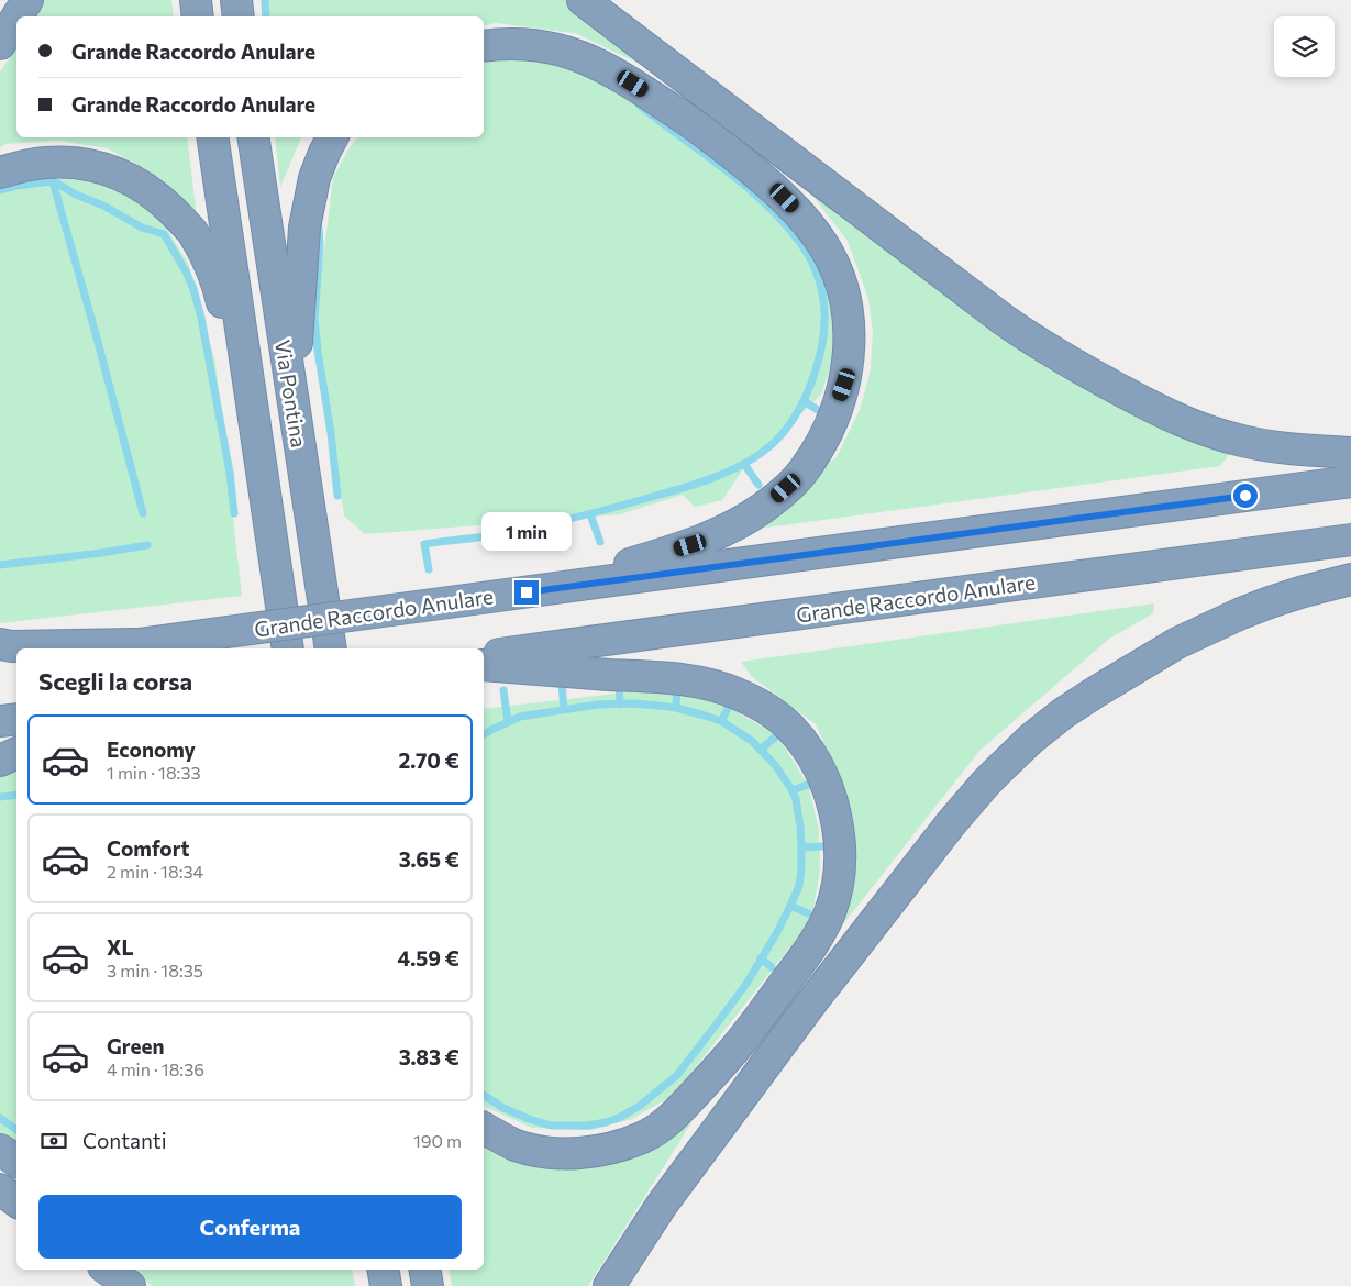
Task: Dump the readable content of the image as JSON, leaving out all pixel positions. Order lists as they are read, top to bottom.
{
  "streets": {
    "highway": ["Via Pontina", "Grande Raccordo Anulare"]
  },
  "page": {
    "banner": ["Grande Raccordo Anulare", "Grande Raccordo Anulare"],
    "bubble": "1 min",
    "heading": "Scegli la corsa",
    "list": [
      {
        "name": "Economy",
        "note": "1 min · 18:33",
        "value": "2.70 €"
      },
      {
        "name": "Comfort",
        "note": "2 min · 18:34",
        "value": "3.65 €"
      },
      {
        "name": "XL",
        "note": "3 min · 18:35",
        "value": "4.59 €"
      },
      {
        "name": "Green",
        "note": "4 min · 18:36",
        "value": "3.83 €"
      }
    ],
    "pay": ["Contanti", "190 m"],
    "buttons": "Conferma"
  }
}
